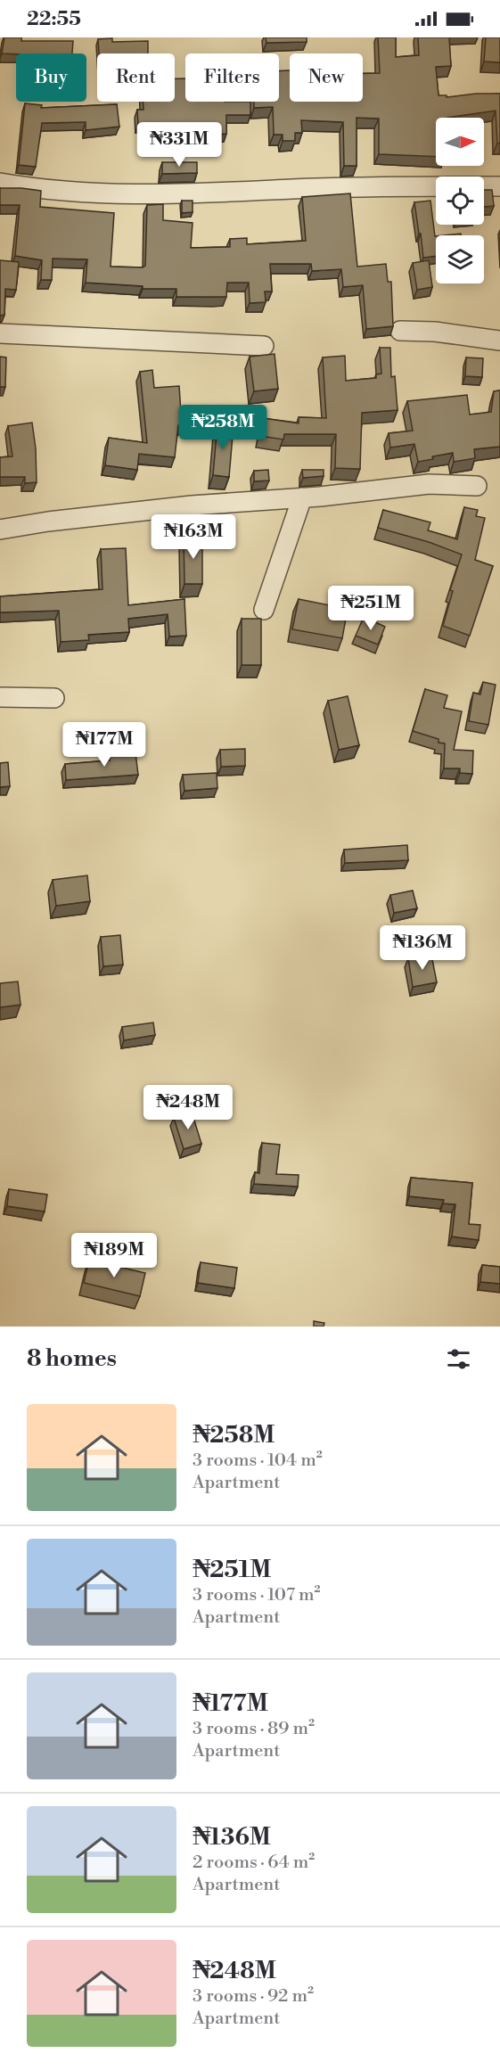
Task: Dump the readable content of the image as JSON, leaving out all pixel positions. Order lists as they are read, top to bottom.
{
  "north": "right",
  "page": {
    "status": "22:55",
    "chip": [
      "Buy",
      "Rent",
      "Filters",
      "New"
    ],
    "price": [
      "₦331M",
      "₦258M",
      "₦163M",
      "₦251M",
      "₦177M",
      "₦136M",
      "₦248M",
      "₦189M"
    ],
    "heading": "8 homes",
    "list": [
      {
        "name": "₦258M",
        "note": "3 rooms · 104 m² · Apartment"
      },
      {
        "name": "₦251M",
        "note": "3 rooms · 107 m² · Apartment"
      },
      {
        "name": "₦177M",
        "note": "3 rooms · 89 m² · Apartment"
      },
      {
        "name": "₦136M",
        "note": "2 rooms · 64 m² · Apartment"
      },
      {
        "name": "₦248M",
        "note": "3 rooms · 92 m² · Apartment"
      }
    ]
  }
}
